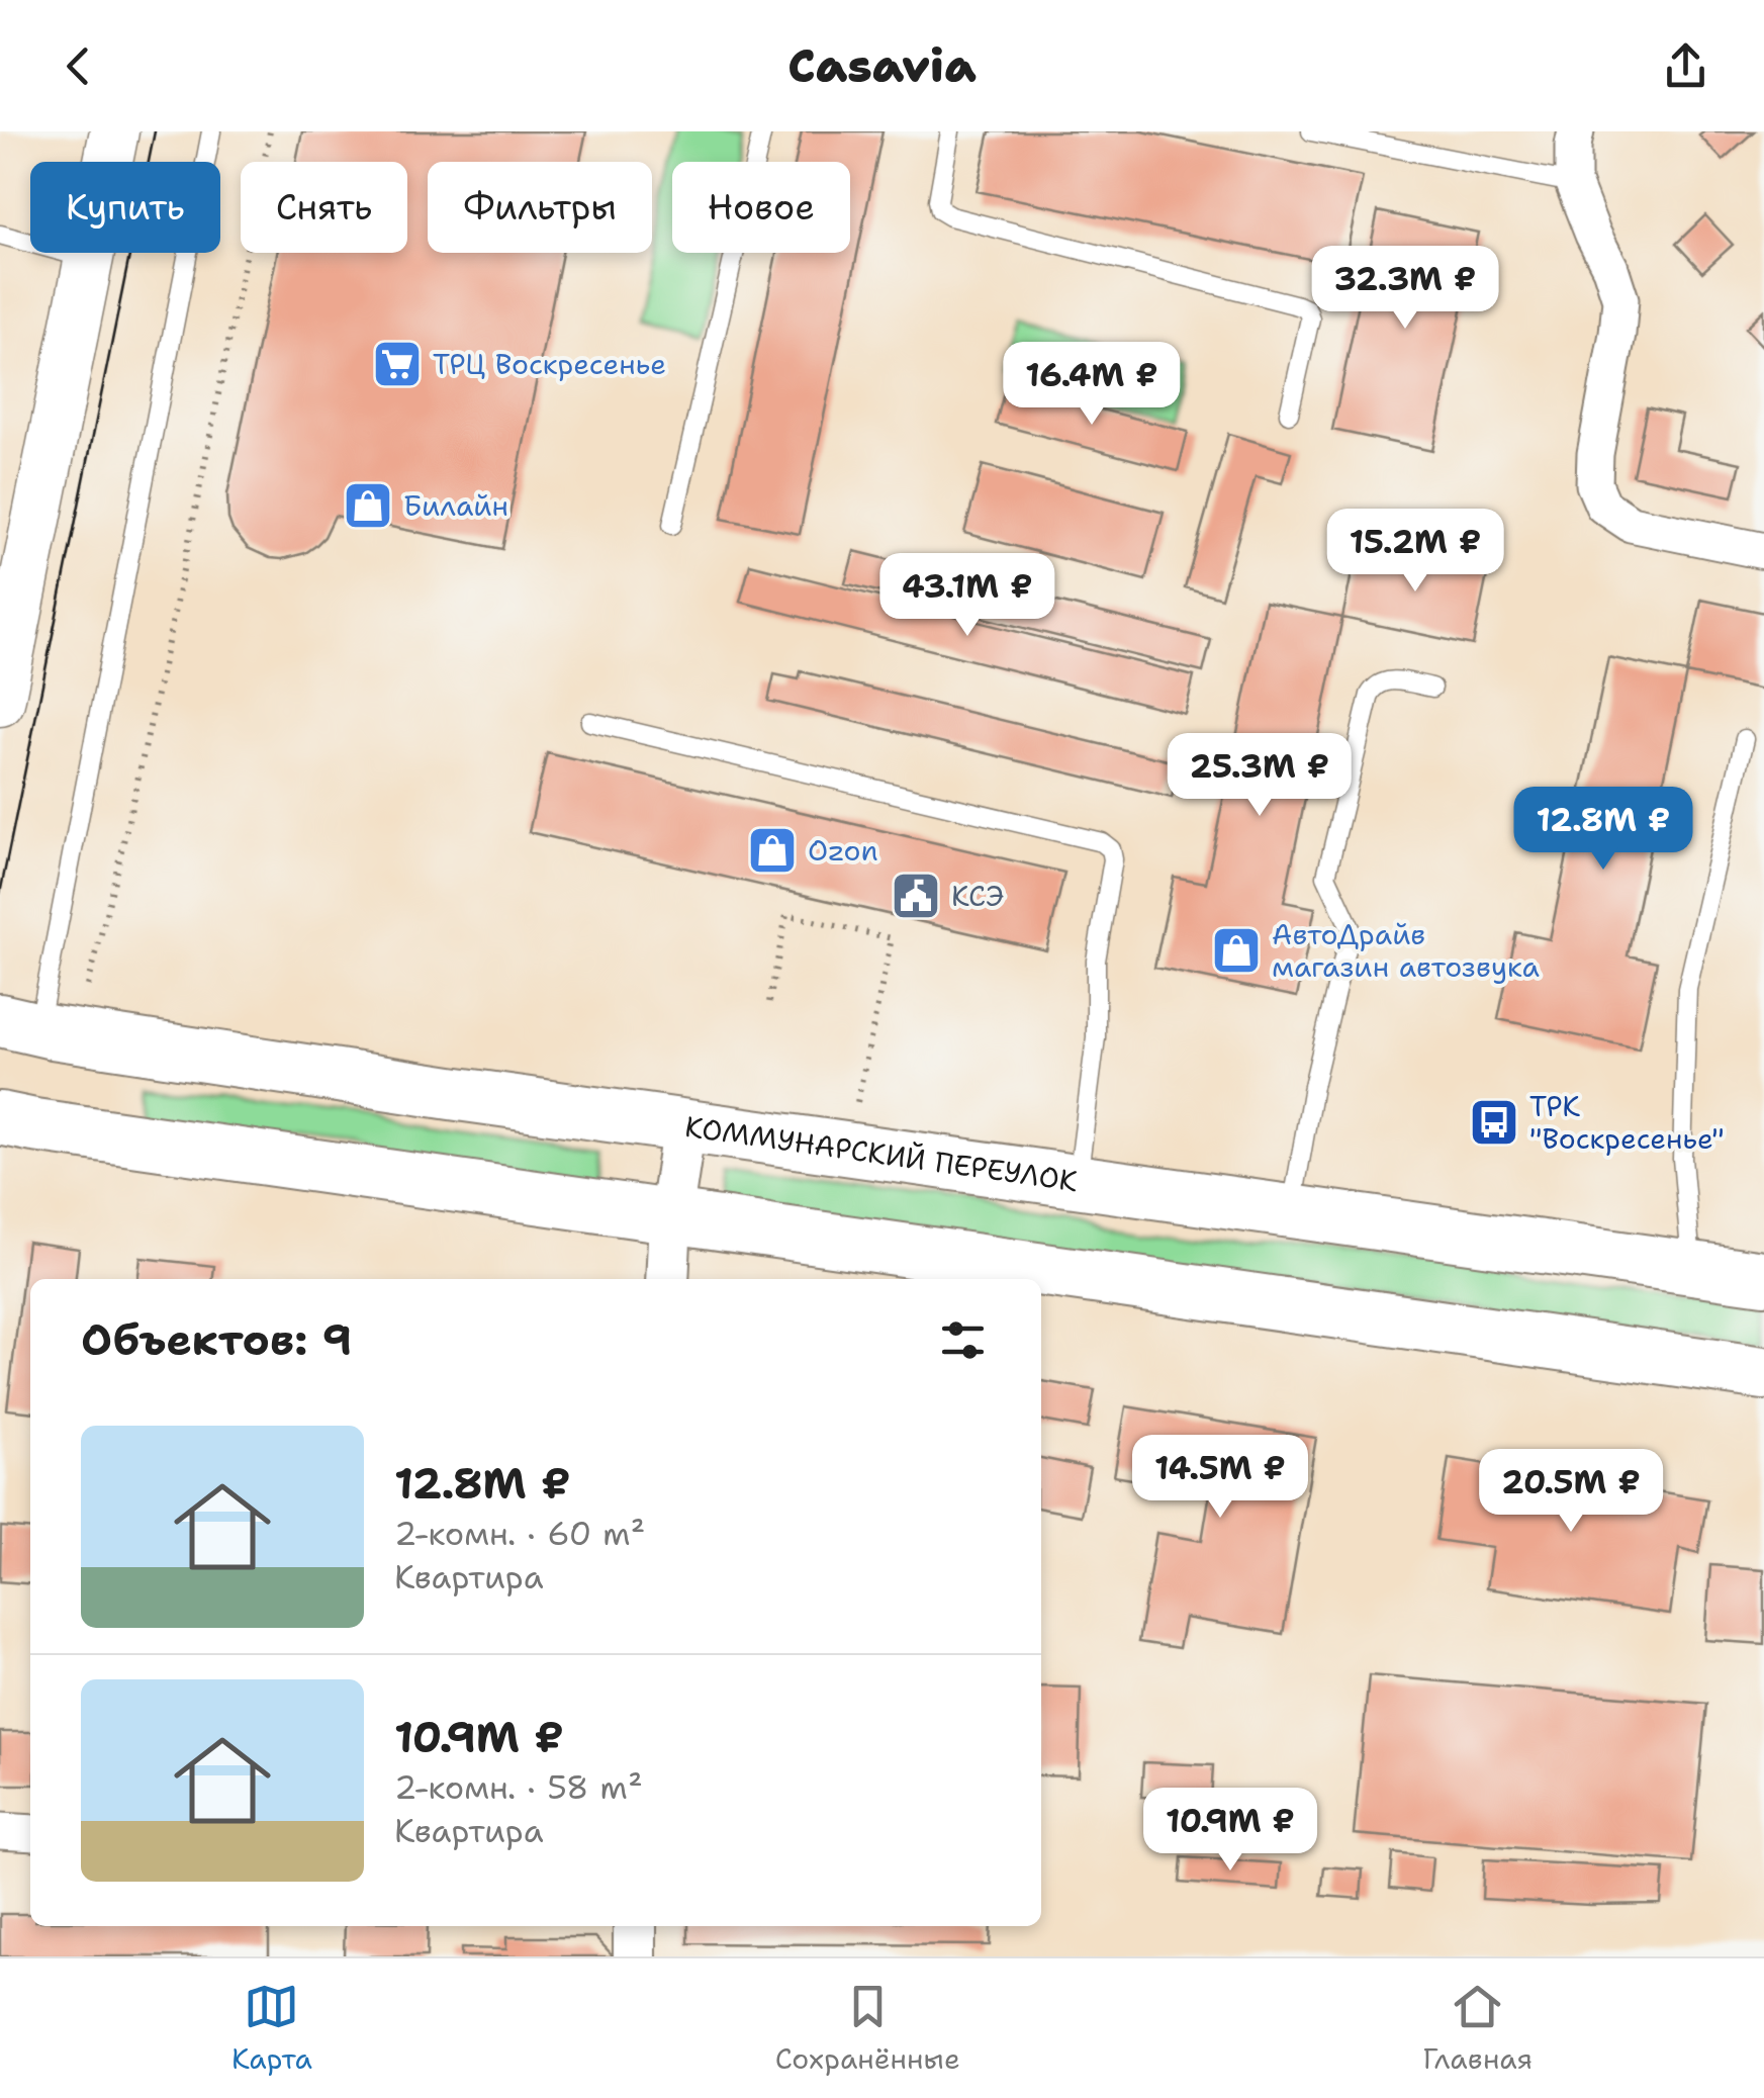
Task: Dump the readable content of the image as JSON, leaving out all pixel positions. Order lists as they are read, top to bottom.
{
  "streets": {
    "main road": ["КОММУНАРСКИЙ ПЕРЕУЛОК"]
  },
  "places": {
    "supermarket": ["ТРЦ Воскресенье"],
    "shop": ["Билайн", "Ozon", "АвтоДрайв магазин автозвука"],
    "public building": ["КСЭ"],
    "bus stop": ["ТРК \"Воскресенье\""]
  },
  "page": {
    "header": "Casavia",
    "chip": [
      "Купить",
      "Снять",
      "Фильтры",
      "Новое"
    ],
    "price": [
      "32.3M ₽",
      "16.4M ₽",
      "15.2M ₽",
      "43.1M ₽",
      "25.3M ₽",
      "12.8M ₽",
      "14.5M ₽",
      "20.5M ₽",
      "10.9M ₽"
    ],
    "heading": "Объектов: 9",
    "list": [
      {
        "name": "12.8M ₽",
        "note": "2-комн. · 60 m² · Квартира"
      },
      {
        "name": "10.9M ₽",
        "note": "2-комн. · 58 m² · Квартира"
      }
    ],
    "tabs": ["Карта", "Сохранённые", "Главная"]
  }
}
